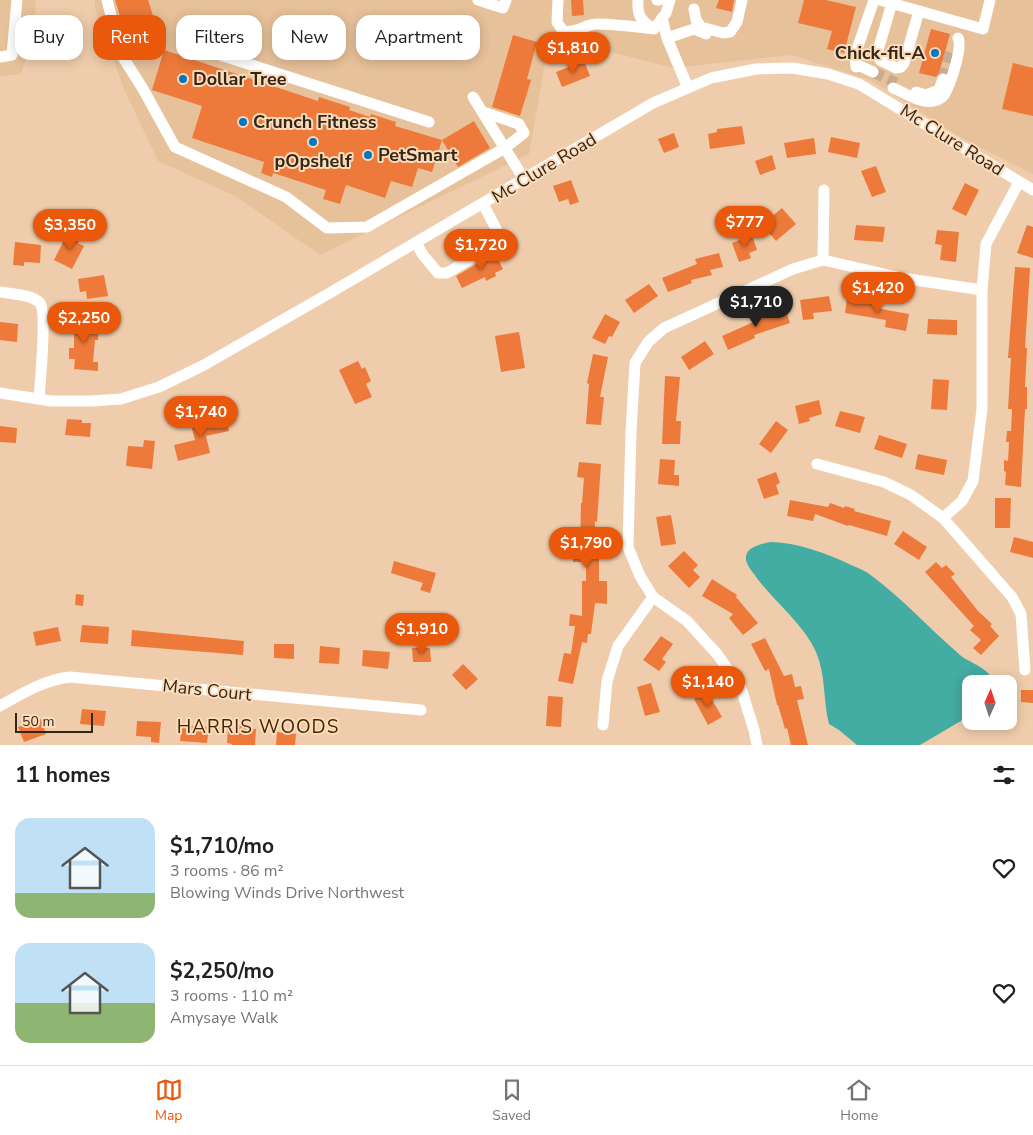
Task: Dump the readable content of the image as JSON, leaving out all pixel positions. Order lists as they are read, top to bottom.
{
  "streets": {
    "street": ["Mc Clure Road", "Mars Court"]
  },
  "districts": ["HARRIS WOODS"],
  "places": [
    "Chick-fil-A",
    "Dollar Tree",
    "Crunch Fitness",
    "pOpshelf",
    "PetSmart"
  ],
  "scale_bar": "50 m",
  "north": "top",
  "page": {
    "chip": [
      "Buy",
      "Rent",
      "Filters",
      "New",
      "Apartment"
    ],
    "price": [
      "$1,810",
      "$777",
      "$3,350",
      "$1,720",
      "$1,420",
      "$1,710",
      "$2,250",
      "$1,740",
      "$1,790",
      "$1,910",
      "$1,140"
    ],
    "scale": "50 m",
    "heading": "11 homes",
    "list": [
      {
        "name": "$1,710/mo",
        "note": "3 rooms · 86 m² · Blowing Winds Drive Northwest"
      },
      {
        "name": "$2,250/mo",
        "note": "3 rooms · 110 m² · Amysaye Walk"
      }
    ],
    "tabs": ["Map", "Saved", "Home"]
  }
}
